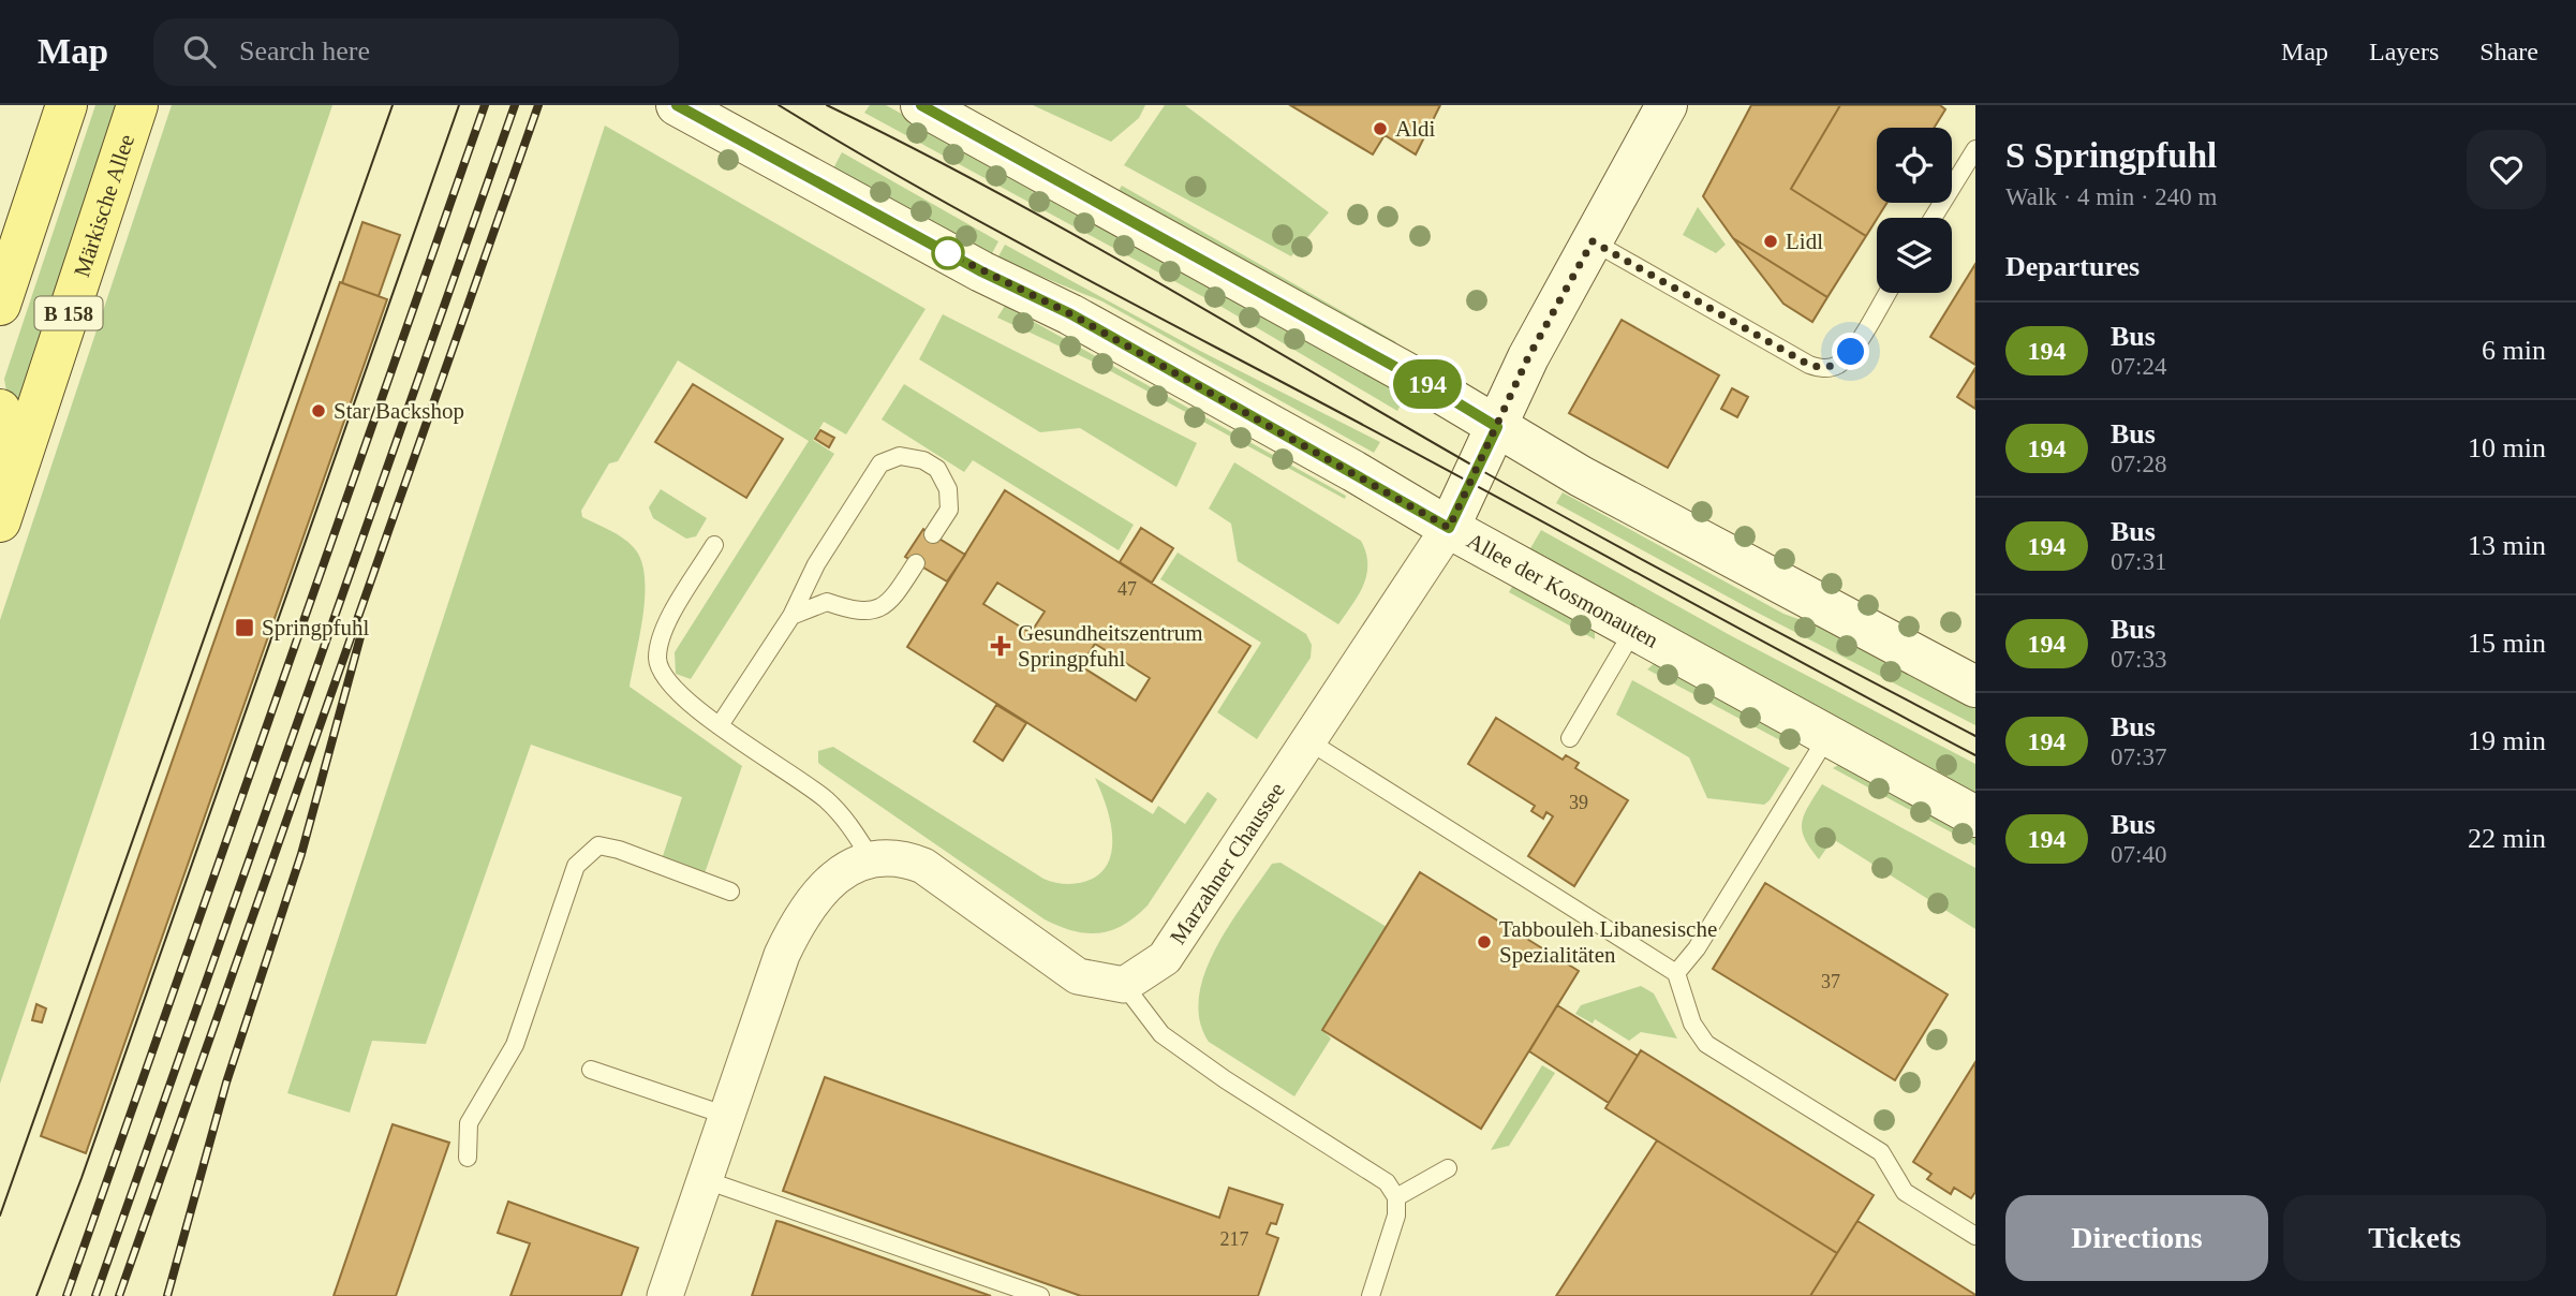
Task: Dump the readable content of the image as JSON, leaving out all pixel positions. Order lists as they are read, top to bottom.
{
  "streets": {
    "main road": [
      "Märkische Allee",
      "B 158",
      "Allee der Kosmonauten",
      "Marzahner Chaussee"
    ]
  },
  "crossings": [
    ["Allee der Kosmonauten", "Marzahner Chaussee"]
  ],
  "places": {
    "other": [
      "Aldi",
      "Lidl",
      "Star Backshop",
      "Tabbouleh Libanesische Spezialitäten"
    ],
    "transit": ["Springpfuhl"],
    "health": ["Gesundheitszentrum Springpfuhl"]
  },
  "lines": ["bus line 194"],
  "house_numbers": [
    "47",
    "39",
    "37",
    "217"
  ],
  "page": {
    "header": "Map",
    "search": "Search here",
    "nav": ["Map", "Layers", "Share"],
    "on_map": "194",
    "heading": [
      ["S Springpfuhl", "Walk · 4 min · 240 m"],
      "Departures"
    ],
    "list": [
      {
        "mark": "194",
        "name": "Bus",
        "note": "07:24",
        "value": "6 min"
      },
      {
        "mark": "194",
        "name": "Bus",
        "note": "07:28",
        "value": "10 min"
      },
      {
        "mark": "194",
        "name": "Bus",
        "note": "07:31",
        "value": "13 min"
      },
      {
        "mark": "194",
        "name": "Bus",
        "note": "07:33",
        "value": "15 min"
      },
      {
        "mark": "194",
        "name": "Bus",
        "note": "07:37",
        "value": "19 min"
      },
      {
        "mark": "194",
        "name": "Bus",
        "note": "07:40",
        "value": "22 min"
      }
    ],
    "buttons": ["Directions", "Tickets"]
  }
}
